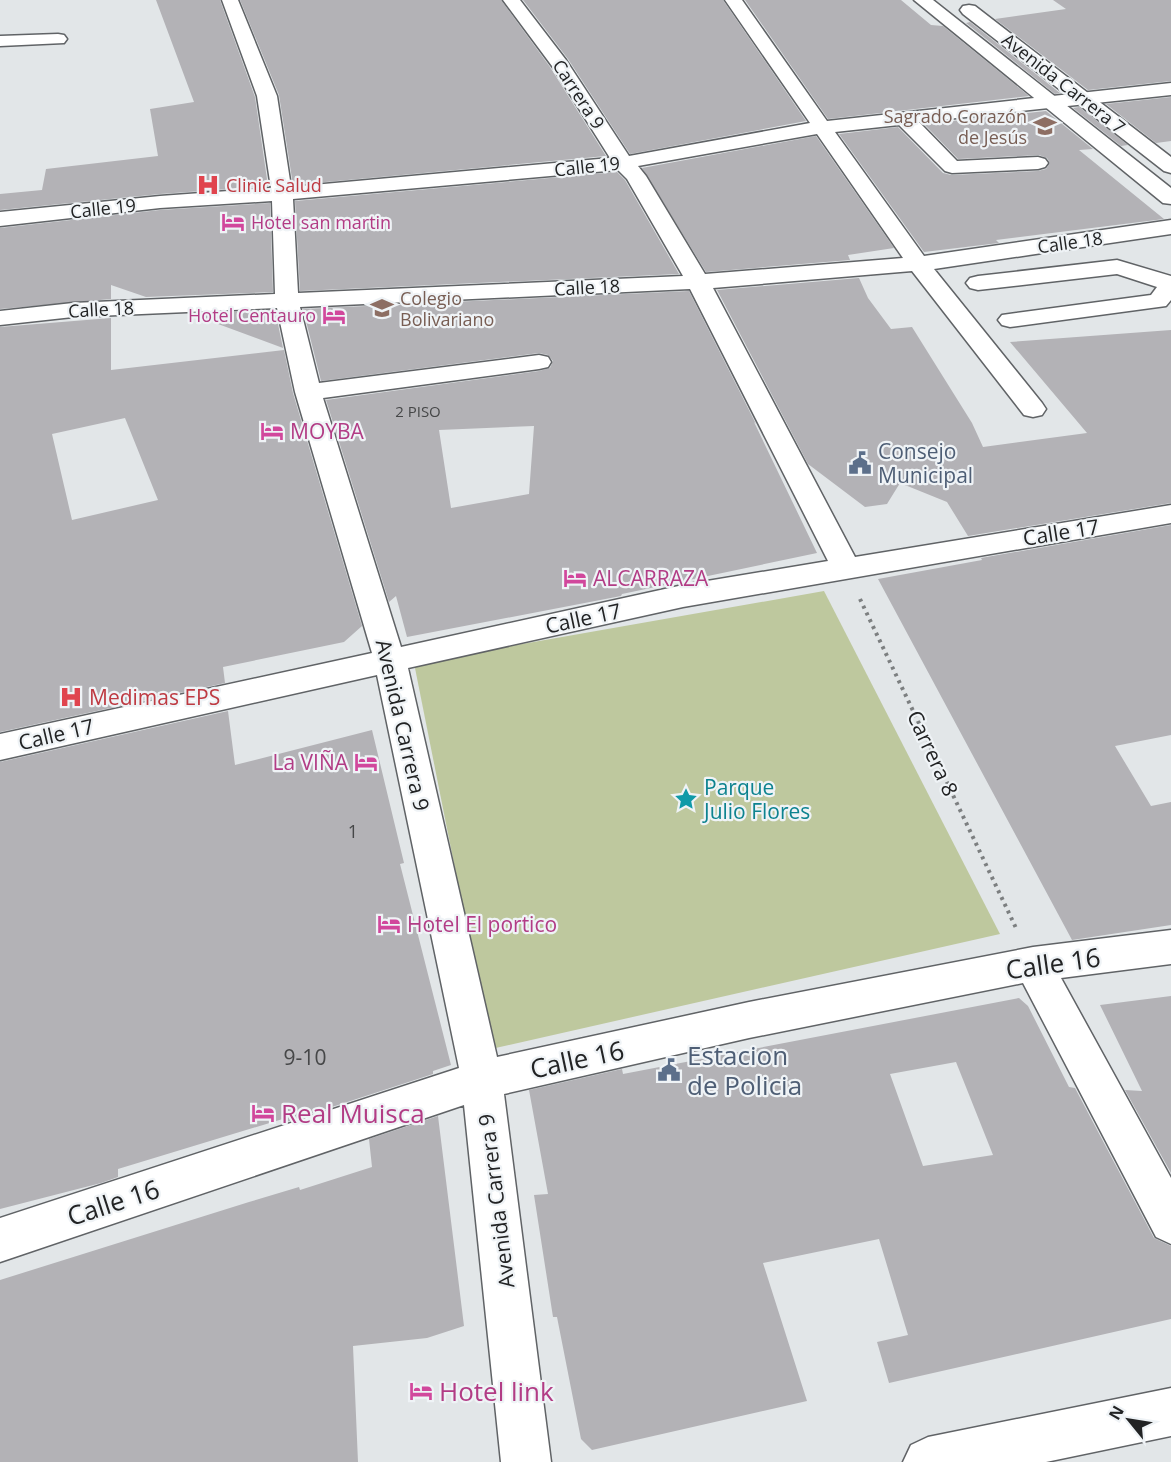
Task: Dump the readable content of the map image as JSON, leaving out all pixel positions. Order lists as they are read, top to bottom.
{
  "streets": {
    "street": [
      "Avenida Carrera 7",
      "Carrera 9",
      "Calle 19",
      "Calle 18",
      "Calle 17",
      "Avenida Carrera 9",
      "Calle 16"
    ],
    "path": ["Carrera 8"]
  },
  "crossings": [
    ["Avenida Carrera 7", "Calle 19"],
    ["Carrera 9", "Calle 19"],
    ["Carrera 9", "Calle 18"],
    ["Calle 19", "Avenida Carrera 9"],
    ["Calle 18", "Avenida Carrera 9"],
    ["Calle 17", "Avenida Carrera 9"],
    ["Calle 17", "Carrera 8"],
    ["Avenida Carrera 9", "Calle 16"],
    ["Carrera 8", "Calle 16"]
  ],
  "places": {
    "school or university": ["Sagrado Corazón de Jesús", "Colegio Bolivariano"],
    "hospital": ["Clinic Salud", "Medimas EPS"],
    "hotel": [
      "Hotel san martin",
      "Hotel Centauro",
      "MOYBA",
      "ALCARRAZA",
      "La VIÑA",
      "Hotel El portico",
      "Real Muisca",
      "Hotel link"
    ],
    "public building": ["Consejo Municipal", "Estacion de Policia"],
    "place": ["Parque Julio Flores"]
  },
  "house_numbers": ["2 PISO", "1", "9-10"],
  "north": "top left"
}
